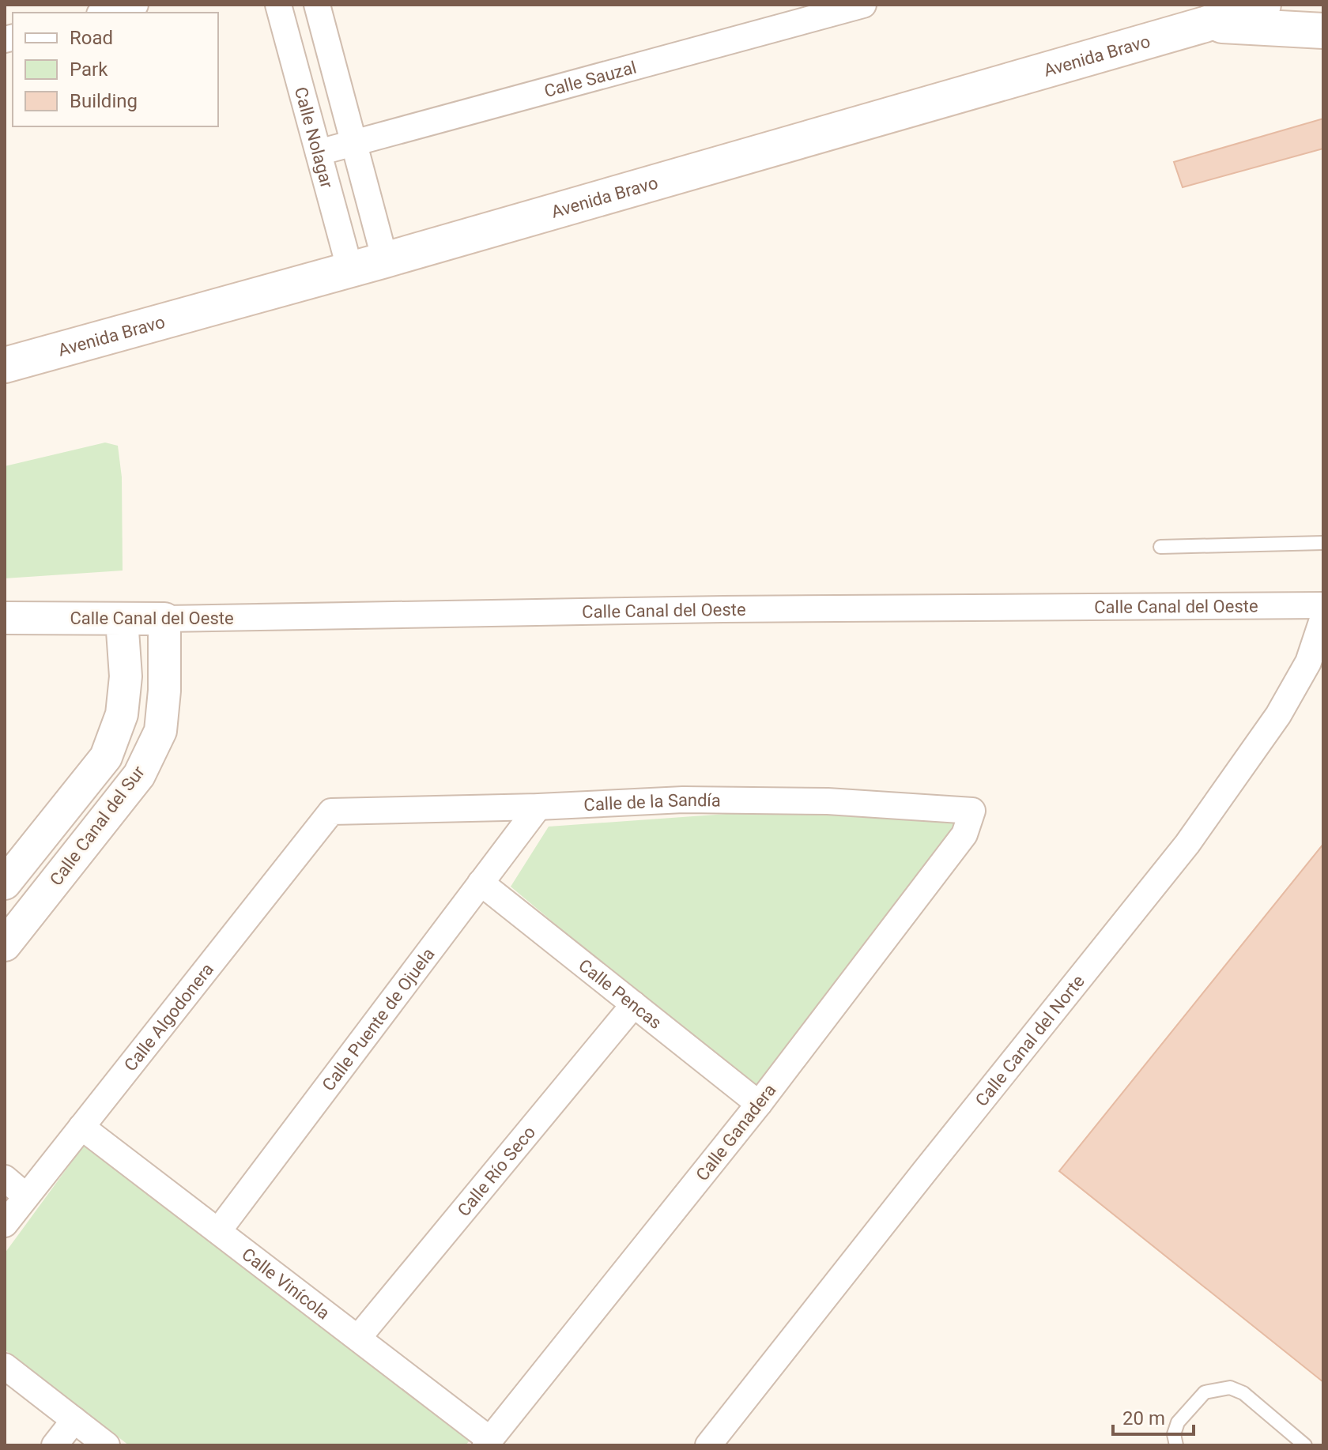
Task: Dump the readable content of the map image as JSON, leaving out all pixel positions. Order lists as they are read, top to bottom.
{
  "streets": {
    "main road": ["Avenida Bravo"],
    "street": [
      "Calle Sauzal",
      "Calle Nolagar",
      "Calle Canal del Oeste",
      "Calle de la Sandía",
      "Calle Canal del Sur",
      "Calle Pencas",
      "Calle Algodonera",
      "Calle Puente de Ojuela",
      "Calle Canal del Norte",
      "Calle Ganadera",
      "Calle Río Seco",
      "Calle Vinícola"
    ]
  },
  "crossings": [
    ["Avenida Bravo", "Calle Nolagar"],
    ["Calle Sauzal", "Calle Nolagar"],
    ["Calle Canal del Oeste", "Calle Canal del Sur"],
    ["Calle de la Sandía", "Calle Algodonera"],
    ["Calle de la Sandía", "Calle Puente de Ojuela"],
    ["Calle de la Sandía", "Calle Ganadera"],
    ["Calle Pencas", "Calle Puente de Ojuela"],
    ["Calle Pencas", "Calle Ganadera"],
    ["Calle Pencas", "Calle Río Seco"],
    ["Calle Algodonera", "Calle Vinícola"],
    ["Calle Puente de Ojuela", "Calle Vinícola"],
    ["Calle Ganadera", "Calle Vinícola"],
    ["Calle Río Seco", "Calle Vinícola"]
  ],
  "legend": ["Road", "Park", "Building"],
  "scale_bar": "20 m"
}
